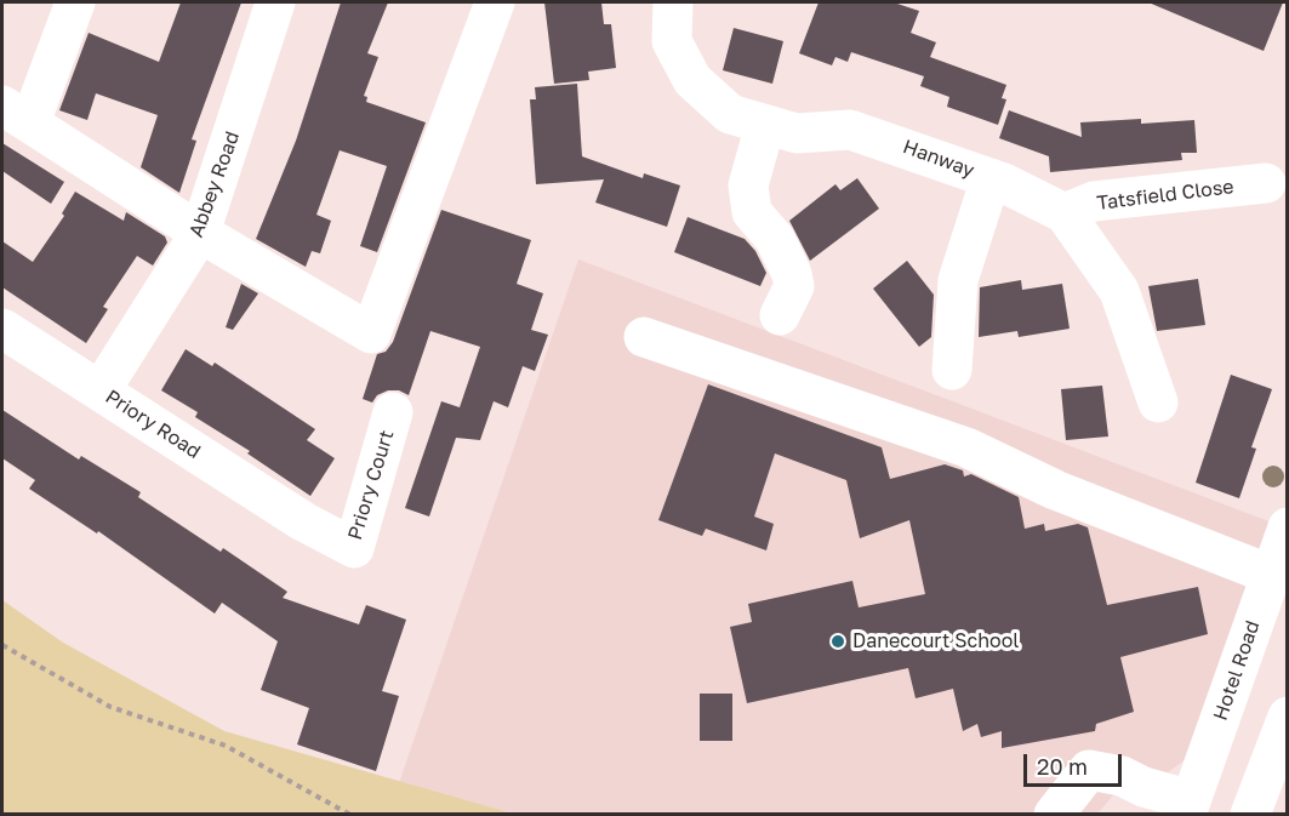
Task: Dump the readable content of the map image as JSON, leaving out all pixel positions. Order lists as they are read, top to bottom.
{
  "streets": {
    "street": [
      "Hanway",
      "Abbey Road",
      "Tatsfield Close",
      "Priory Road",
      "Priory Court",
      "Hotel Road"
    ]
  },
  "crossings": [
    ["Hanway", "Tatsfield Close"],
    ["Abbey Road", "Priory Road"],
    ["Priory Road", "Priory Court"]
  ],
  "places": ["Danecourt School"],
  "scale_bar": "20 m"
}
